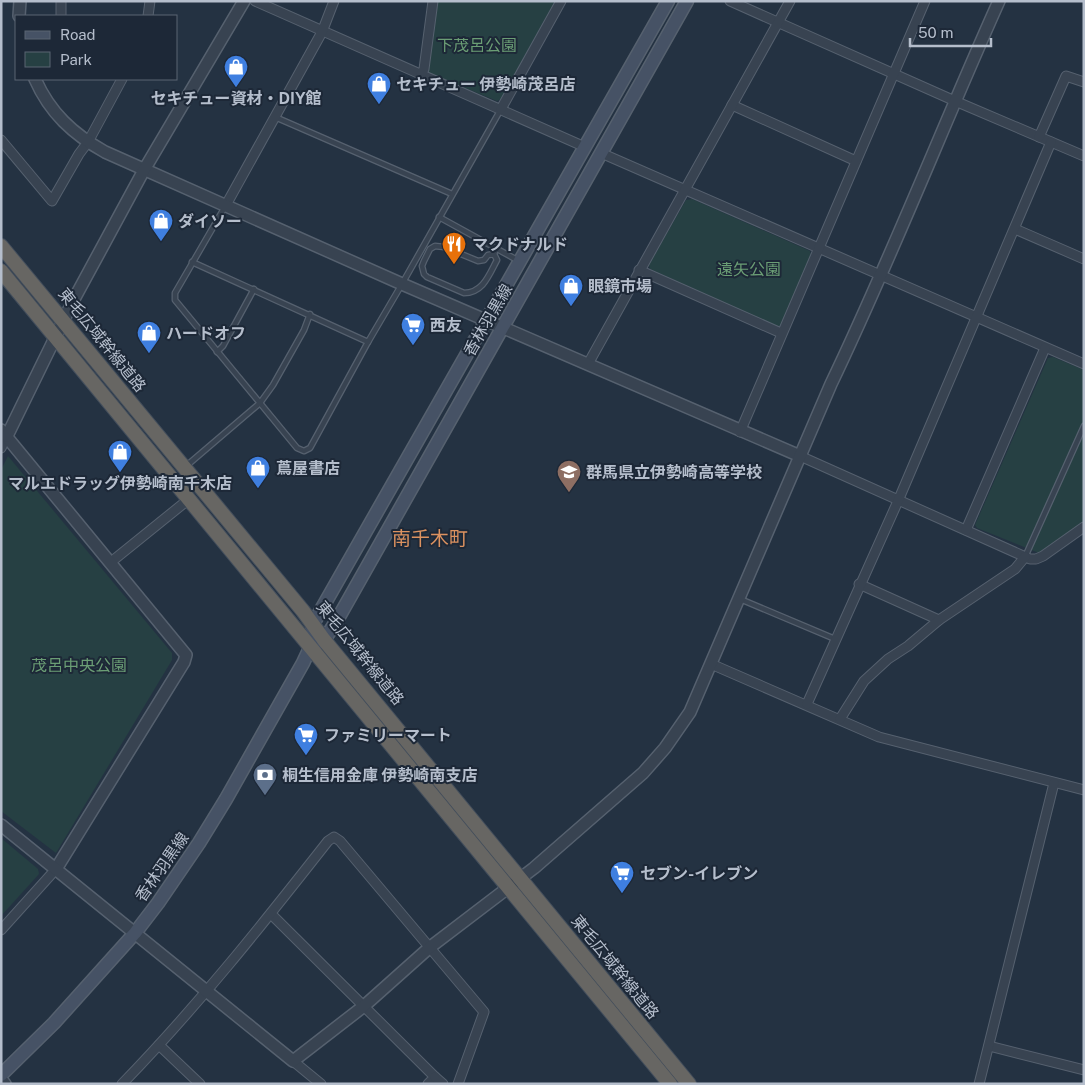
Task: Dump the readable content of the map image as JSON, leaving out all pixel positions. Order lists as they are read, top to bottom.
{
  "streets": {
    "highway": ["東毛広域幹線道路"],
    "main road": ["香林羽黒線"]
  },
  "crossings": [
    ["香林羽黒線", "東毛広域幹線道路"]
  ],
  "districts": ["南千木町"],
  "parks": ["下茂呂公園", "遠矢公園", "茂呂中央公園"],
  "places": {
    "shop": [
      "セキチュー資材・DIY館",
      "セキチュー 伊勢崎茂呂店",
      "ダイソー",
      "眼鏡市場",
      "ハードオフ",
      "マルエドラッグ伊勢崎南千木店",
      "蔦屋書店"
    ],
    "restaurant": ["マクドナルド"],
    "supermarket": ["西友", "ファミリーマート", "セブン-イレブン"],
    "school or university": ["群馬県立伊勢崎高等学校"],
    "bank": ["桐生信用金庫 伊勢崎南支店"]
  },
  "legend": ["Road", "Park"],
  "scale_bar": "50 m"
}
